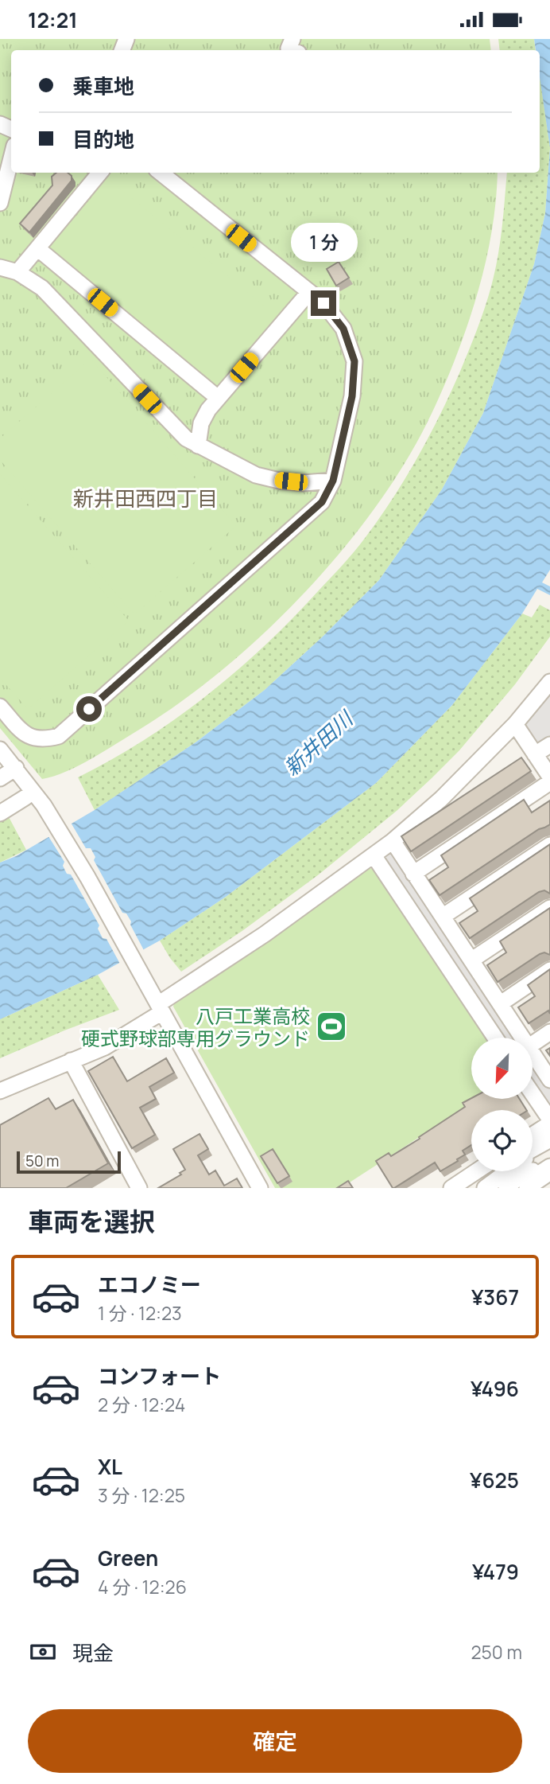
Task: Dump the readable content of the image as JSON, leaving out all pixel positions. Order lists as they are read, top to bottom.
{
  "districts": ["新井田西四丁目"],
  "water": ["新井田川"],
  "places": {
    "sports": ["八戸工業高校 硬式野球部専用グラウンド"]
  },
  "scale_bar": "50 m",
  "north": "bottom left",
  "page": {
    "status": "12:21",
    "banner": ["乗車地", "目的地"],
    "bubble": "1 分",
    "scale": "50 m",
    "heading": "車両を選択",
    "list": [
      {
        "name": "エコノミー",
        "note": "1 分 · 12:23",
        "value": "¥367"
      },
      {
        "name": "コンフォート",
        "note": "2 分 · 12:24",
        "value": "¥496"
      },
      {
        "name": "XL",
        "note": "3 分 · 12:25",
        "value": "¥625"
      },
      {
        "name": "Green",
        "note": "4 分 · 12:26",
        "value": "¥479"
      }
    ],
    "pay": ["現金", "250 m"],
    "buttons": "確定"
  }
}
